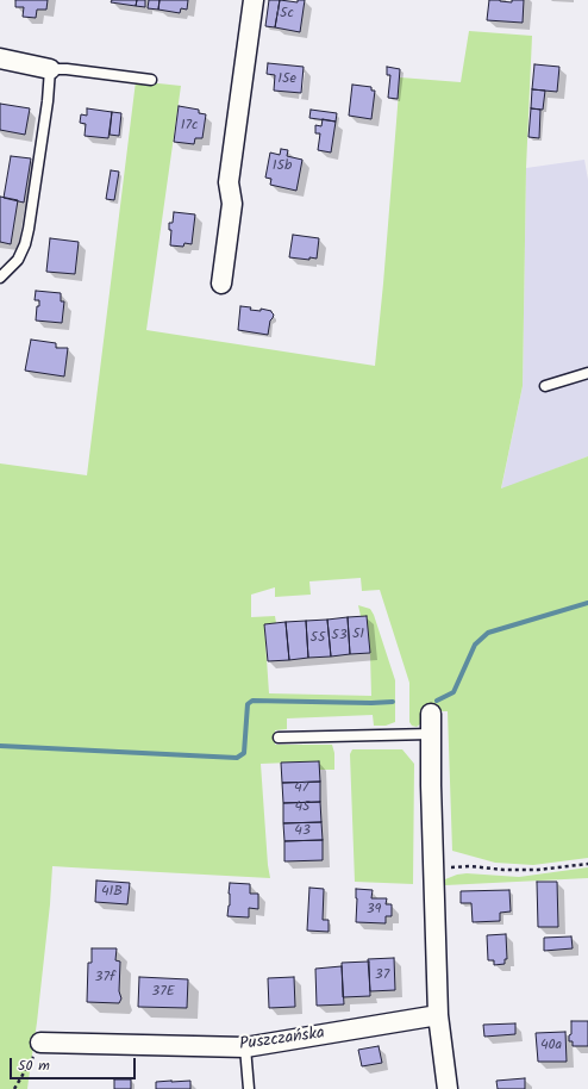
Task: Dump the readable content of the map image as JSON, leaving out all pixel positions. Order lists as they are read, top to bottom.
{
  "streets": {
    "street": ["Puszczańska"]
  },
  "house_numbers": [
    "15c",
    "15e",
    "17c",
    "15b",
    "51",
    "53",
    "55",
    "47",
    "45",
    "43",
    "41B",
    "39",
    "37",
    "37f",
    "37E",
    "40a"
  ],
  "scale_bar": "50 m"
}
